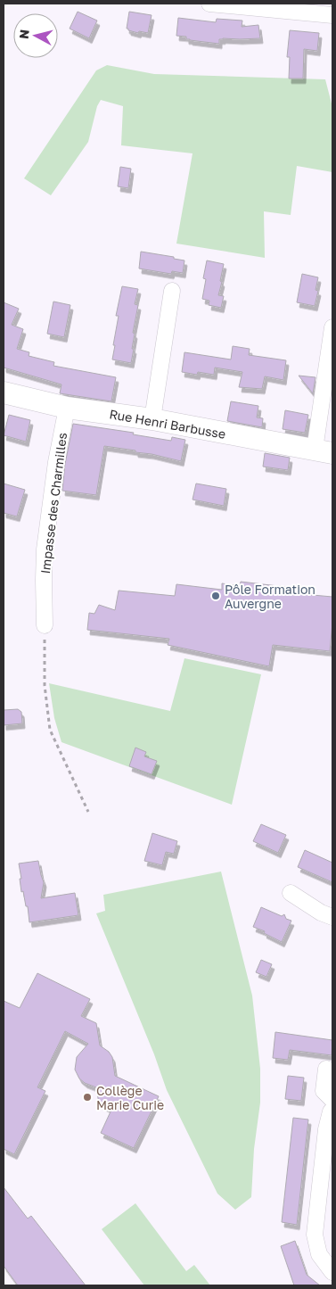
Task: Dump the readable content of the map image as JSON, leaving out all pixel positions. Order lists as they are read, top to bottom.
{
  "streets": {
    "street": ["Rue Henri Barbusse", "Impasse des Charmilles"]
  },
  "crossings": [
    ["Rue Henri Barbusse", "Impasse des Charmilles"]
  ],
  "places": ["Pôle Formation Auvergne", "Collège Marie Curie"],
  "north": "left"
}
